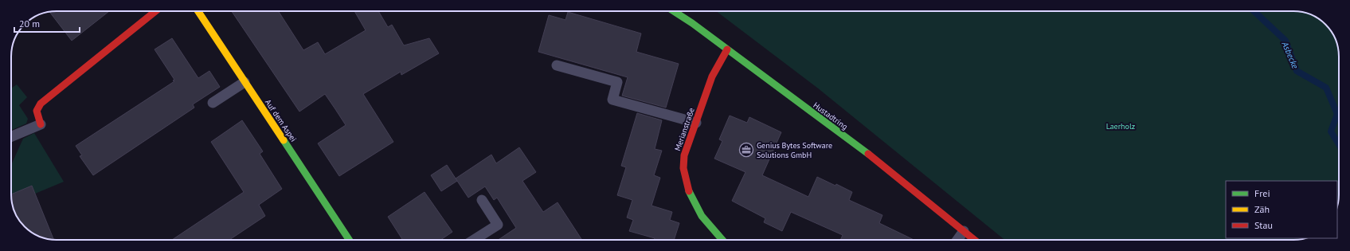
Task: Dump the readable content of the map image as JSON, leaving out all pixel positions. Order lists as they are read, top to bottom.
{
  "streets": {
    "street": ["Hustadtring", "Auf dem Aspei", "Merianstraße"]
  },
  "crossings": [
    ["Hustadtring", "Merianstraße"]
  ],
  "water": ["Asbecke"],
  "parks": ["Laerholz"],
  "places": {
    "office": ["Genius Bytes Software Solutions GmbH"]
  },
  "legend": ["Frei", "Zäh", "Stau"],
  "scale_bar": "20 m"
}
